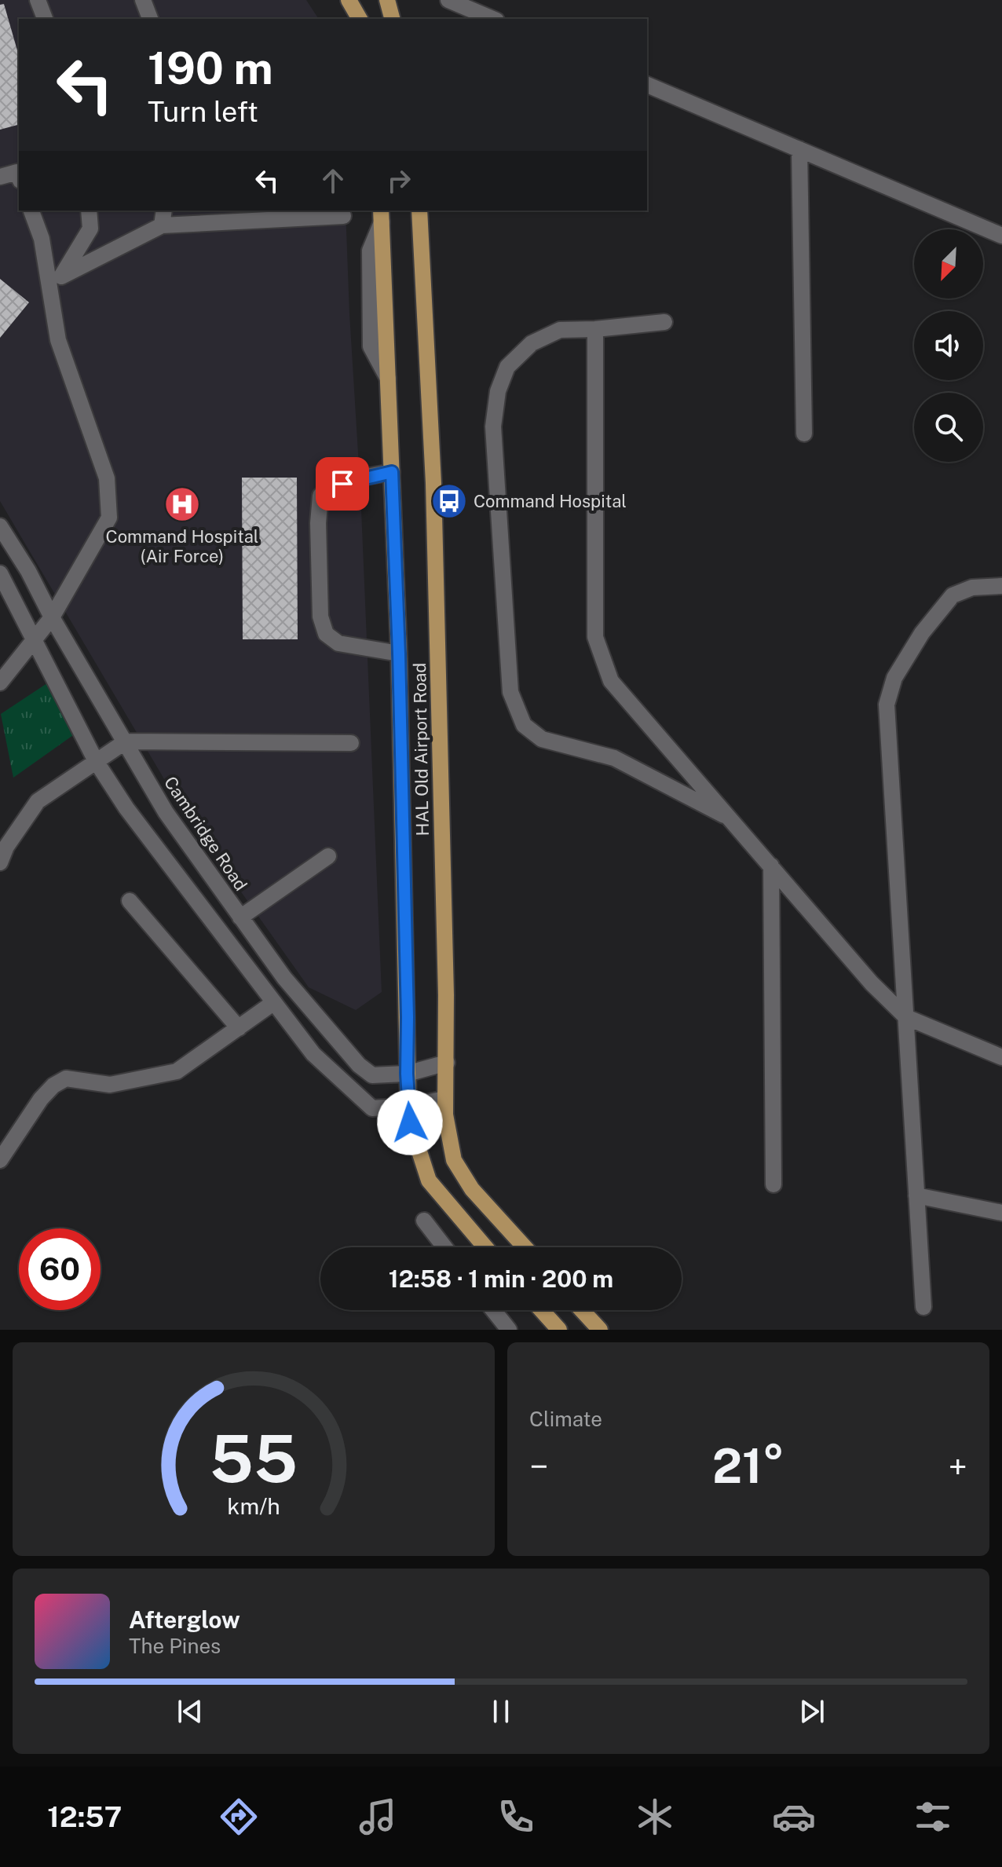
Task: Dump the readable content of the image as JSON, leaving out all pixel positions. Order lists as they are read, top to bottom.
{
  "streets": {
    "main road": ["HAL Old Airport Road"],
    "street": ["Cambridge Road"]
  },
  "crossings": [
    ["HAL Old Airport Road", "Cambridge Road"]
  ],
  "places": {
    "bus stop": ["Command Hospital"],
    "hospital": ["Command Hospital (Air Force)"]
  },
  "north": "bottom left",
  "page": {
    "turn": ["190 m", "Turn left"],
    "limit": "60",
    "trip": "12:58 · 1 min · 200 m",
    "tile": "Climate",
    "heat": ["−", "21°", "+"],
    "song": ["Afterglow", "The Pines"],
    "tabs": "12:57",
    "gauge": ["55", "km/h"]
  }
}
